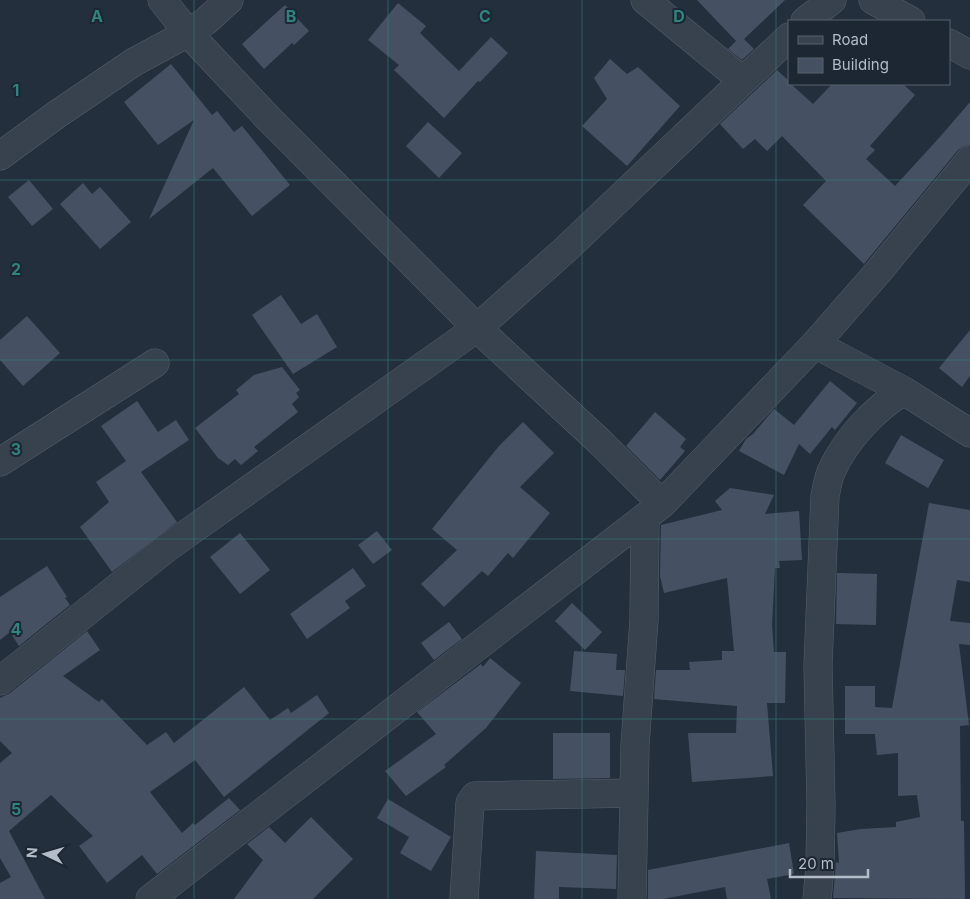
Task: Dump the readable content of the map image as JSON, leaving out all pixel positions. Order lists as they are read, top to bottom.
{
  "legend": ["Road", "Building"],
  "scale_bar": "20 m",
  "north": "left",
  "grid": {
    "columns": [
      "A",
      "B",
      "C",
      "D"
    ],
    "rows": [
      "1",
      "2",
      "3",
      "4",
      "5"
    ]
  }
}
